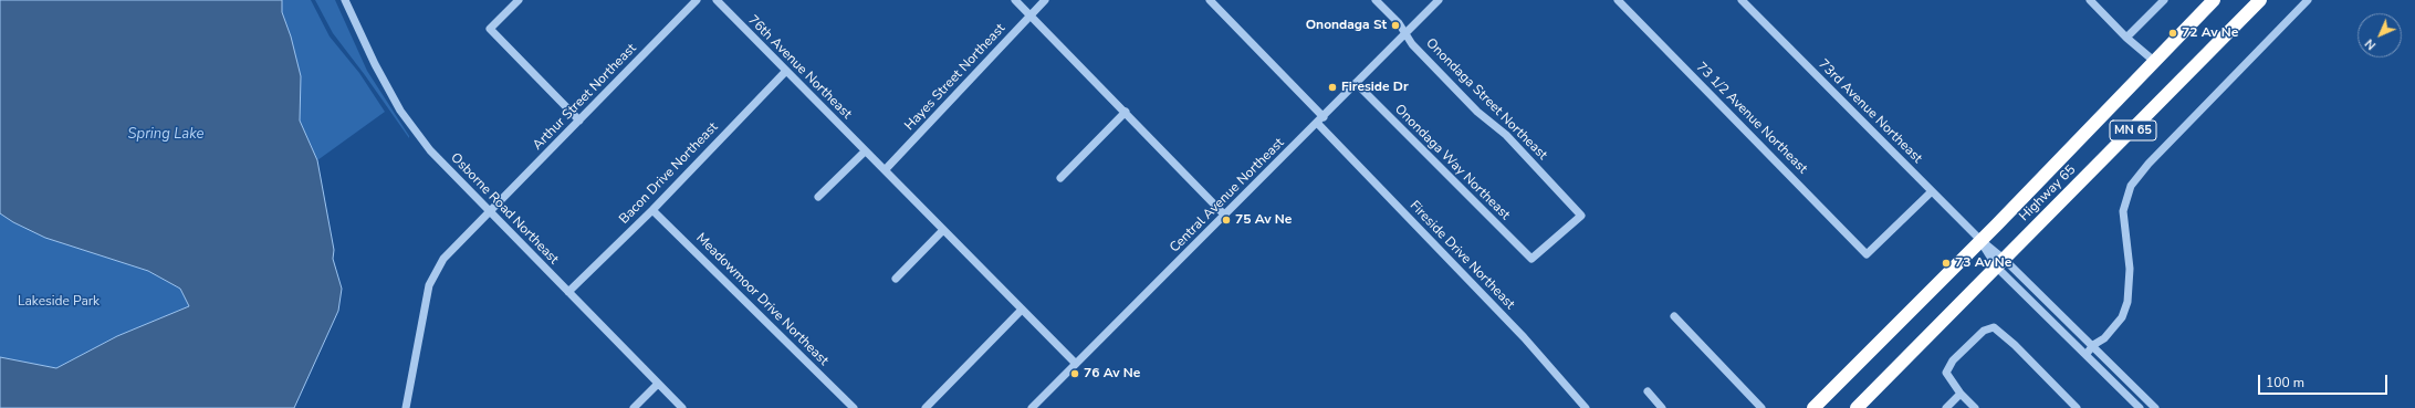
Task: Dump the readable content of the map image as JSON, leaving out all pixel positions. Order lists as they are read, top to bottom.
{
  "streets": {
    "highway": ["MN 65", "Highway 65"],
    "street": [
      "76th Avenue Northeast",
      "Hayes Street Northeast",
      "Arthur Street Northeast",
      "Onondaga Street Northeast",
      "73rd Avenue Northeast",
      "73 1/2 Avenue Northeast",
      "Onondaga Way Northeast",
      "Bacon Drive Northeast",
      "Central Avenue Northeast",
      "Osborne Road Northeast",
      "Fireside Drive Northeast",
      "Meadowmoor Drive Northeast"
    ]
  },
  "crossings": [
    ["76th Avenue Northeast", "Hayes Street Northeast"],
    ["76th Avenue Northeast", "Bacon Drive Northeast"],
    ["76th Avenue Northeast", "Central Avenue Northeast"],
    ["Arthur Street Northeast", "Osborne Road Northeast"],
    ["Onondaga Street Northeast", "Onondaga Way Northeast"],
    ["Onondaga Street Northeast", "Central Avenue Northeast"],
    ["73rd Avenue Northeast", "73 1/2 Avenue Northeast"],
    ["73rd Avenue Northeast", "Highway 65"],
    ["Onondaga Way Northeast", "Central Avenue Northeast"],
    ["Bacon Drive Northeast", "Osborne Road Northeast"],
    ["Bacon Drive Northeast", "Meadowmoor Drive Northeast"],
    ["Central Avenue Northeast", "Fireside Drive Northeast"]
  ],
  "water": ["Spring Lake"],
  "parks": ["Lakeside Park"],
  "places": [
    "Onondaga St",
    "72 Av Ne",
    "Fireside Dr",
    "75 Av Ne",
    "73 Av Ne",
    "76 Av Ne"
  ],
  "scale_bar": "100 m",
  "north": "bottom left"
}
